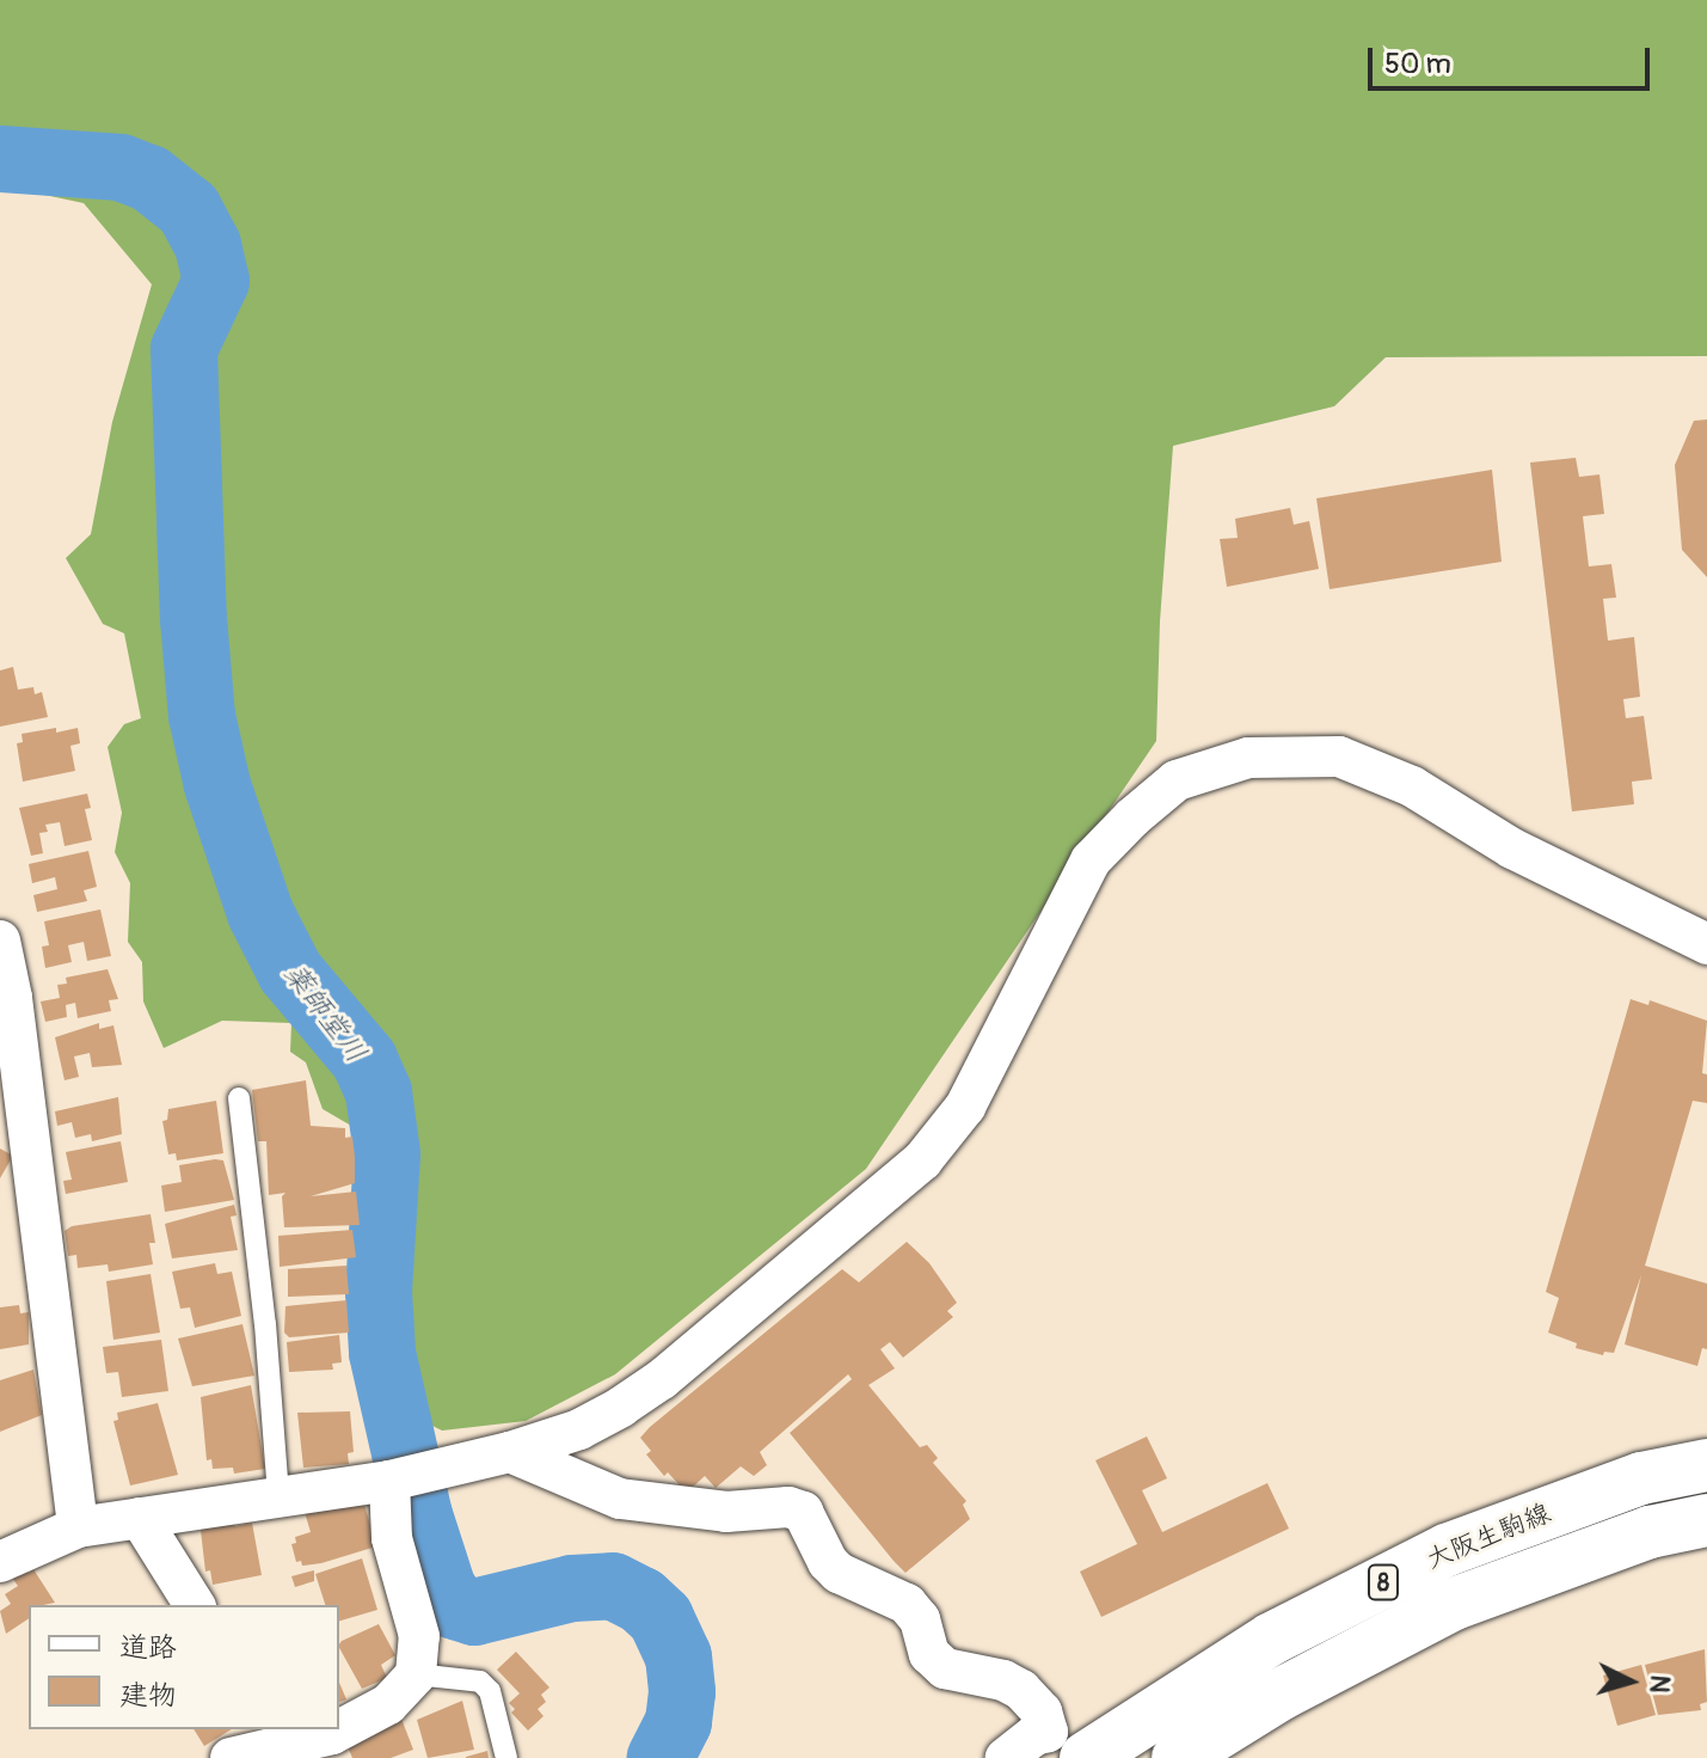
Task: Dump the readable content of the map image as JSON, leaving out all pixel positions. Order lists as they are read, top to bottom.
{
  "streets": {
    "main road": ["大阪生駒線", "8"]
  },
  "water": ["薬師堂川"],
  "legend": ["道路", "建物"],
  "scale_bar": "50 m",
  "north": "right"
}
